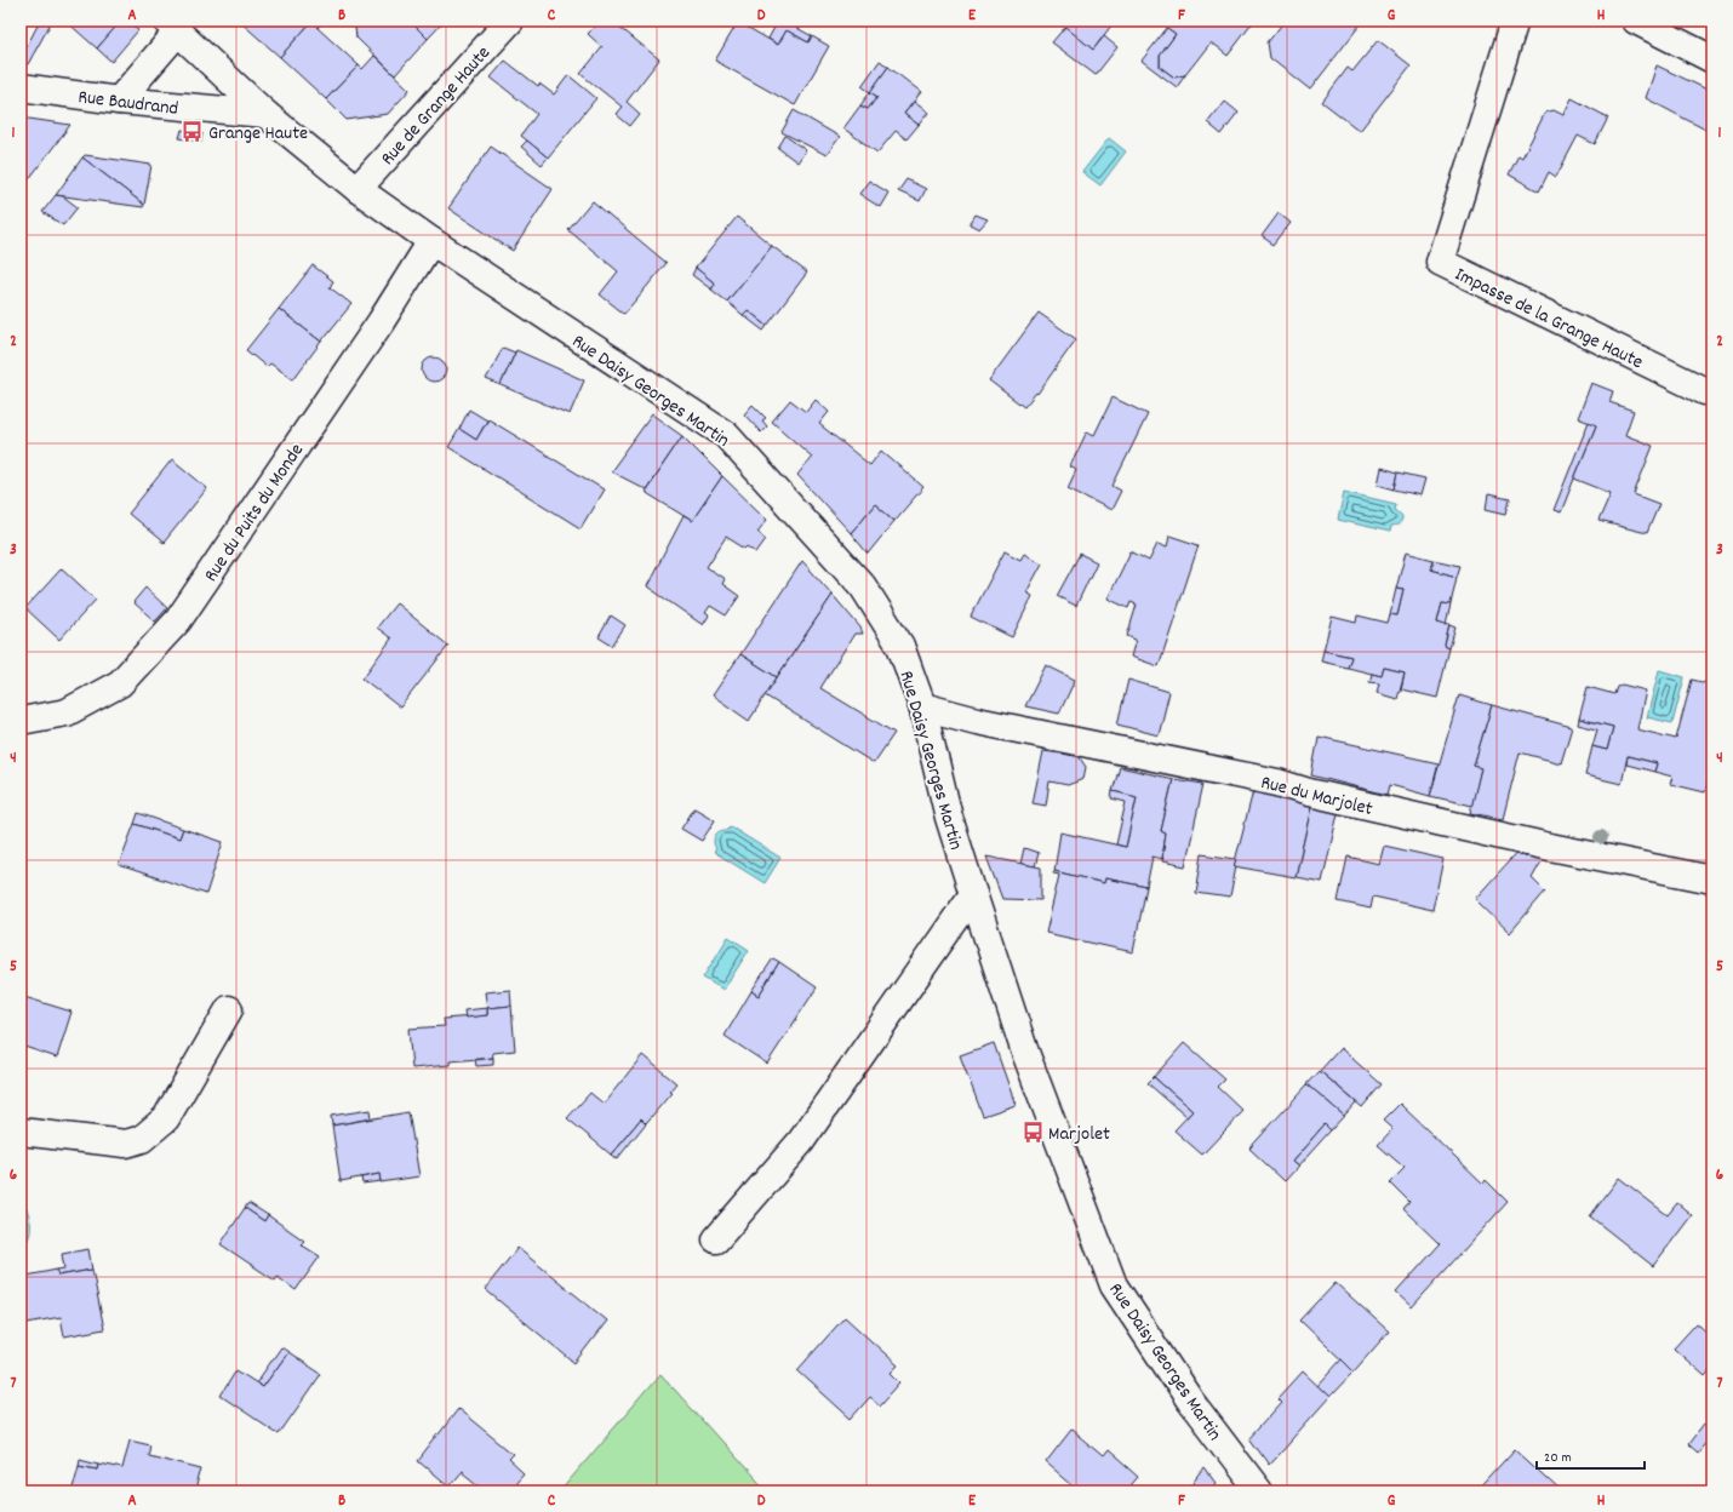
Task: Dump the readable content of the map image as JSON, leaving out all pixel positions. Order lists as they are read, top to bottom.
{
  "streets": {
    "street": [
      "Rue Baudrand",
      "Rue de Grange Haute",
      "Impasse de la Grange Haute",
      "Rue Daisy Georges Martin",
      "Rue du Puits du Monde",
      "Rue du Marjolet"
    ]
  },
  "crossings": [
    ["Rue Baudrand", "Rue Daisy Georges Martin"],
    ["Rue de Grange Haute", "Rue Daisy Georges Martin"],
    ["Rue Daisy Georges Martin", "Rue du Puits du Monde"],
    ["Rue Daisy Georges Martin", "Rue du Marjolet"]
  ],
  "places": {
    "bus stop": ["Grange Haute", "Marjolet"]
  },
  "scale_bar": "20 m",
  "grid": {
    "columns": [
      "A",
      "B",
      "C",
      "D",
      "E",
      "F",
      "G",
      "H"
    ],
    "rows": [
      "1",
      "2",
      "3",
      "4",
      "5",
      "6",
      "7"
    ]
  }
}
